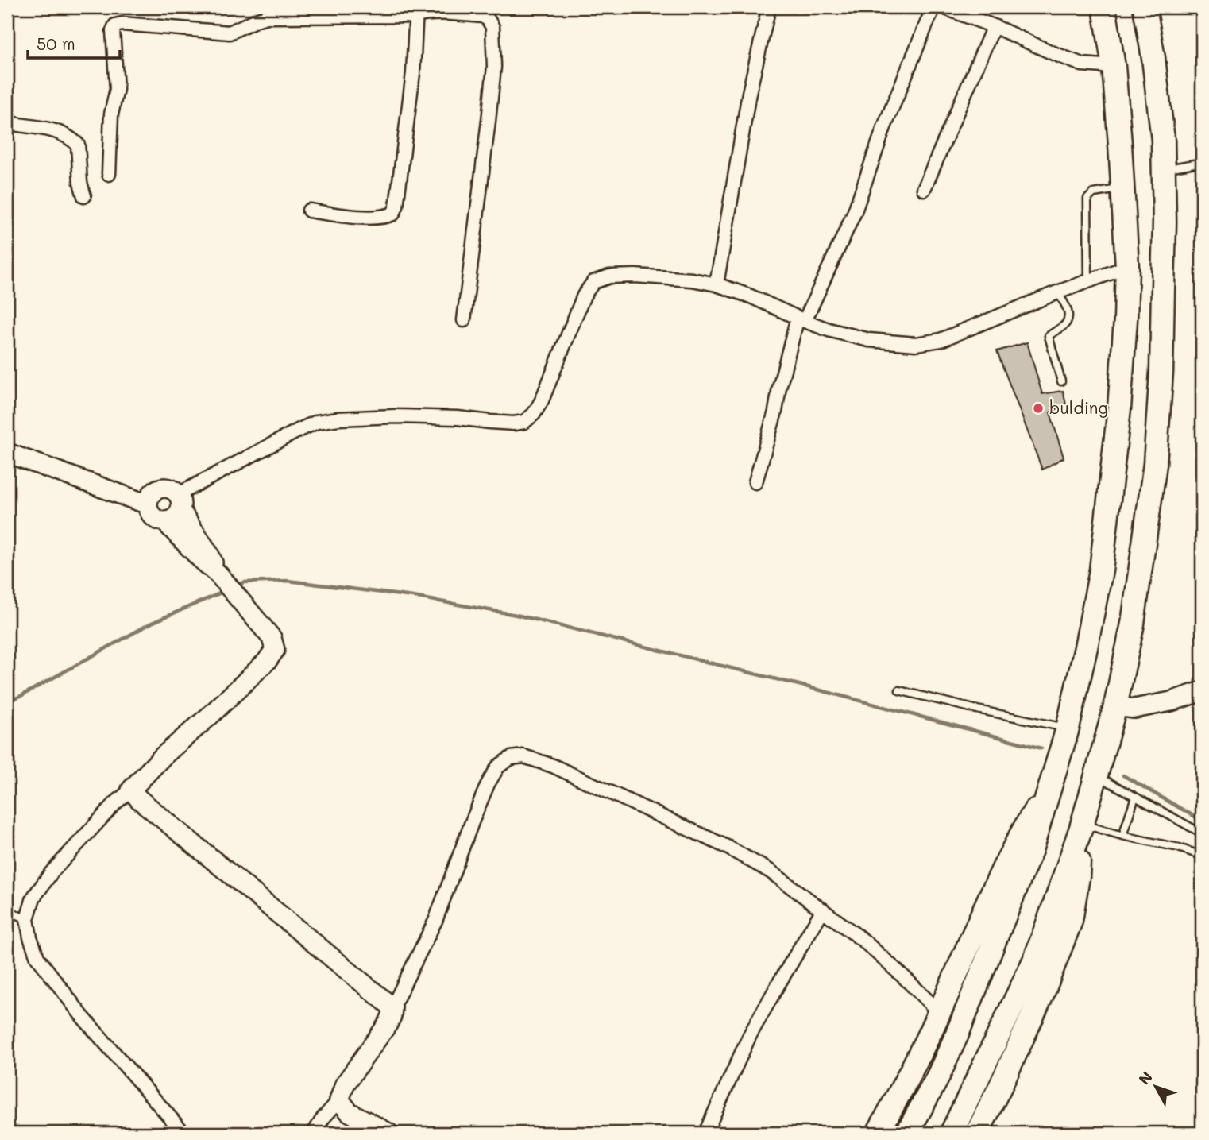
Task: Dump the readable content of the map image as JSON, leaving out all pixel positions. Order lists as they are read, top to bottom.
{
  "places": ["bulding"],
  "scale_bar": "50 m",
  "north": "top left"
}
